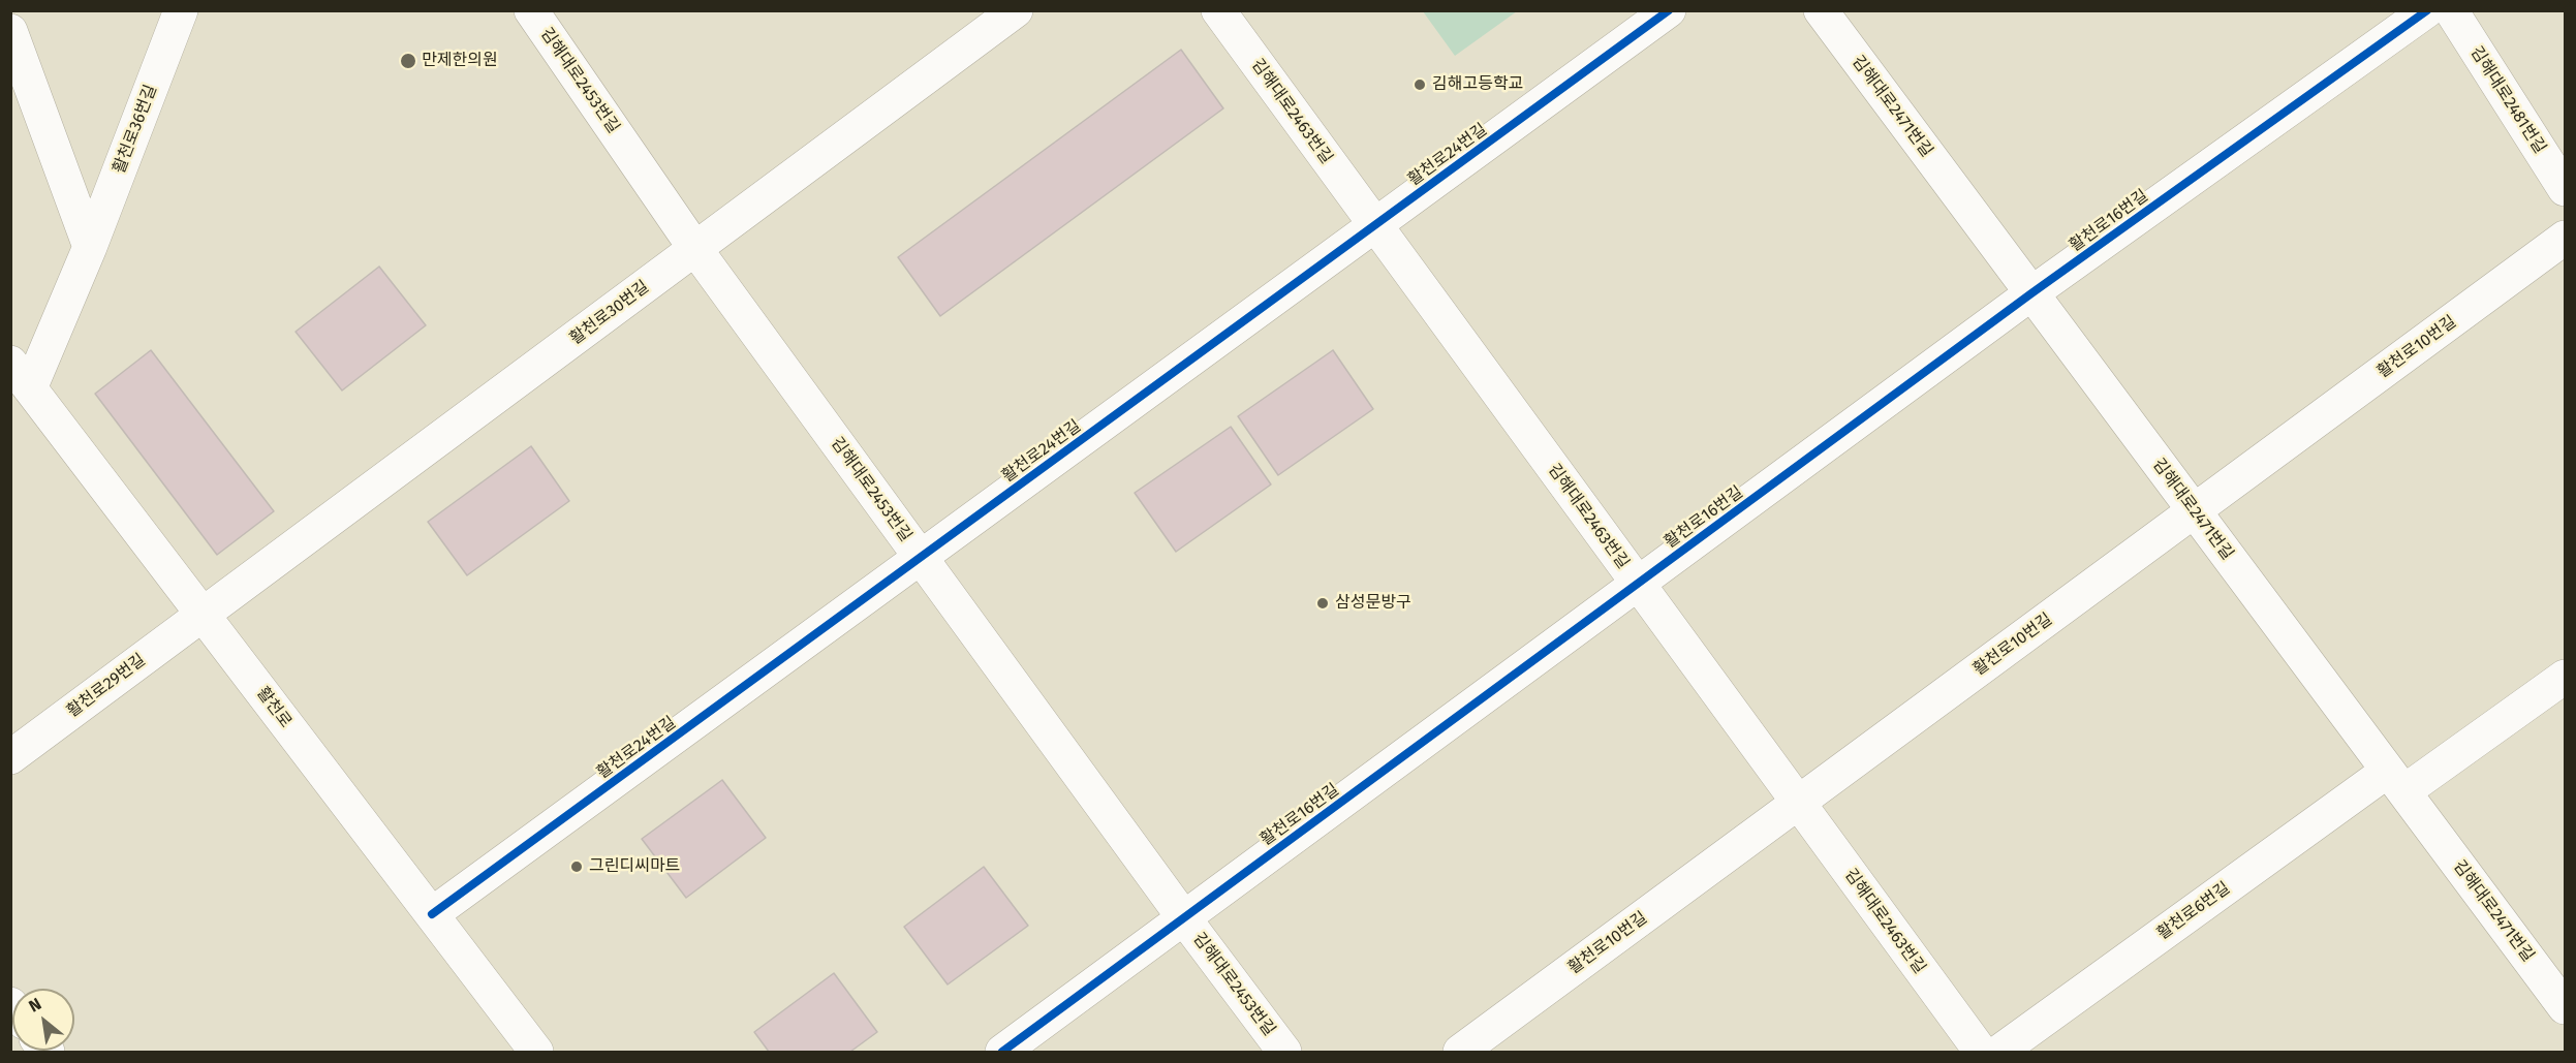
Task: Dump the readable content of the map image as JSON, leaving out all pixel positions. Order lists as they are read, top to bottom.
{
  "streets": {
    "street": [
      "김해대로2453번길",
      "김해대로2481번길",
      "김해대로2471번길",
      "김해대로2463번길",
      "활천로36번길",
      "활천로24번길",
      "활천로16번길",
      "활천로30번길",
      "활천로10번길",
      "활천로29번길",
      "활천로",
      "활천로6번길"
    ]
  },
  "crossings": [
    ["김해대로2453번길", "활천로24번길"],
    ["김해대로2453번길", "활천로16번길"],
    ["김해대로2453번길", "활천로30번길"],
    ["김해대로2471번길", "활천로16번길"],
    ["김해대로2471번길", "활천로10번길"],
    ["김해대로2471번길", "활천로6번길"],
    ["김해대로2463번길", "활천로24번길"],
    ["김해대로2463번길", "활천로16번길"],
    ["김해대로2463번길", "활천로10번길"],
    ["김해대로2463번길", "활천로6번길"],
    ["활천로36번길", "활천로"],
    ["활천로24번길", "활천로"],
    ["활천로30번길", "활천로29번길"],
    ["활천로30번길", "활천로"],
    ["활천로29번길", "활천로"]
  ],
  "places": [
    "만제한의원",
    "김해고등학교",
    "삼성문방구",
    "그린디씨마트"
  ],
  "north": "top left"
}
